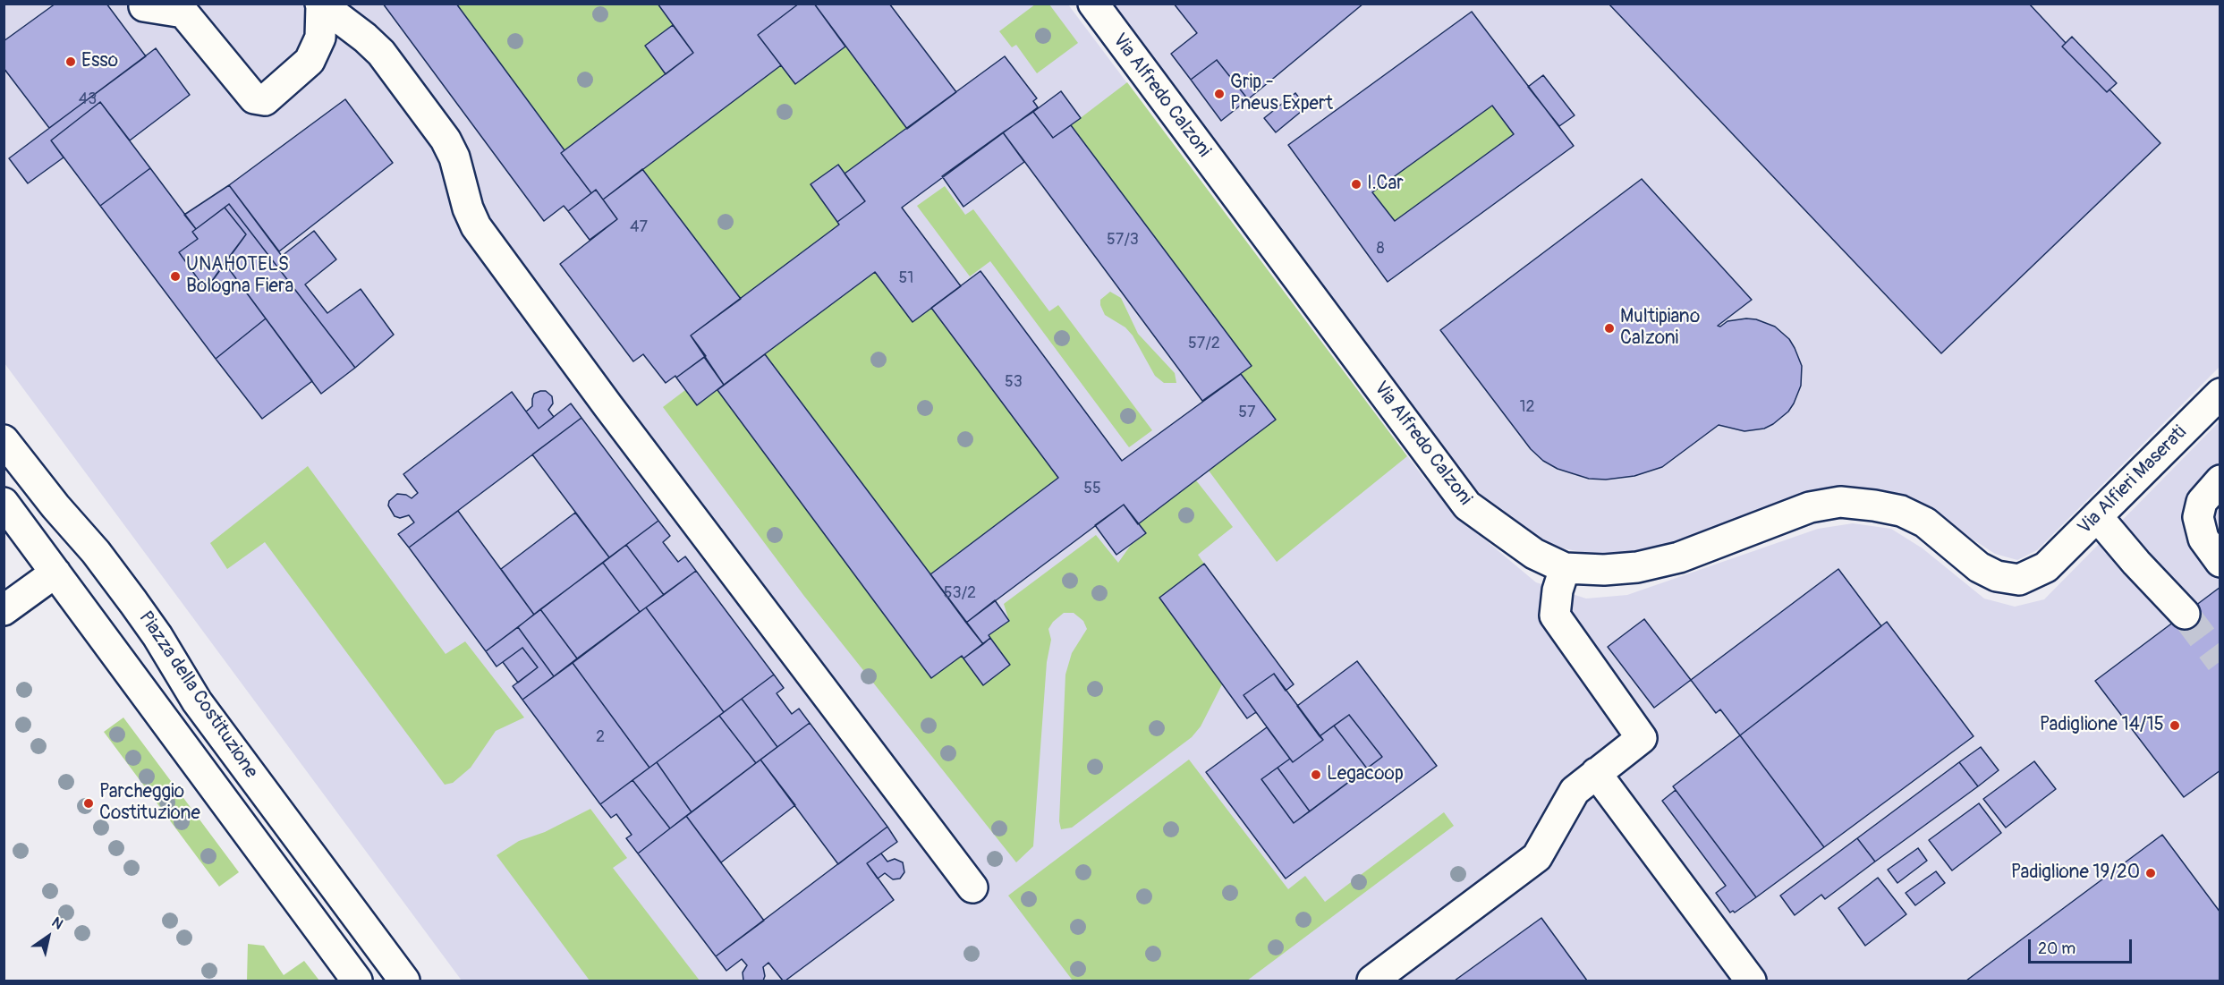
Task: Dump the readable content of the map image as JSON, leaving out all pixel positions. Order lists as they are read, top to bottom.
{
  "streets": {
    "street": ["Via Alfredo Calzoni", "Via Alfieri Maserati", "Piazza della Costituzione"]
  },
  "crossings": [
    ["Via Alfredo Calzoni", "Via Alfieri Maserati"]
  ],
  "places": [
    "Esso",
    "Grip - Pneus Expert",
    "I.Car",
    "UNAHOTELS Bologna Fiera",
    "Multipiano Calzoni",
    "Padiglione 14/15",
    "Legacoop",
    "Parcheggio Costituzione",
    "Padiglione 19/20"
  ],
  "house_numbers": [
    "43",
    "47",
    "57/3",
    "8",
    "51",
    "57/2",
    "53",
    "12",
    "57",
    "55",
    "53/2",
    "2"
  ],
  "scale_bar": "20 m",
  "north": "top right"
}
